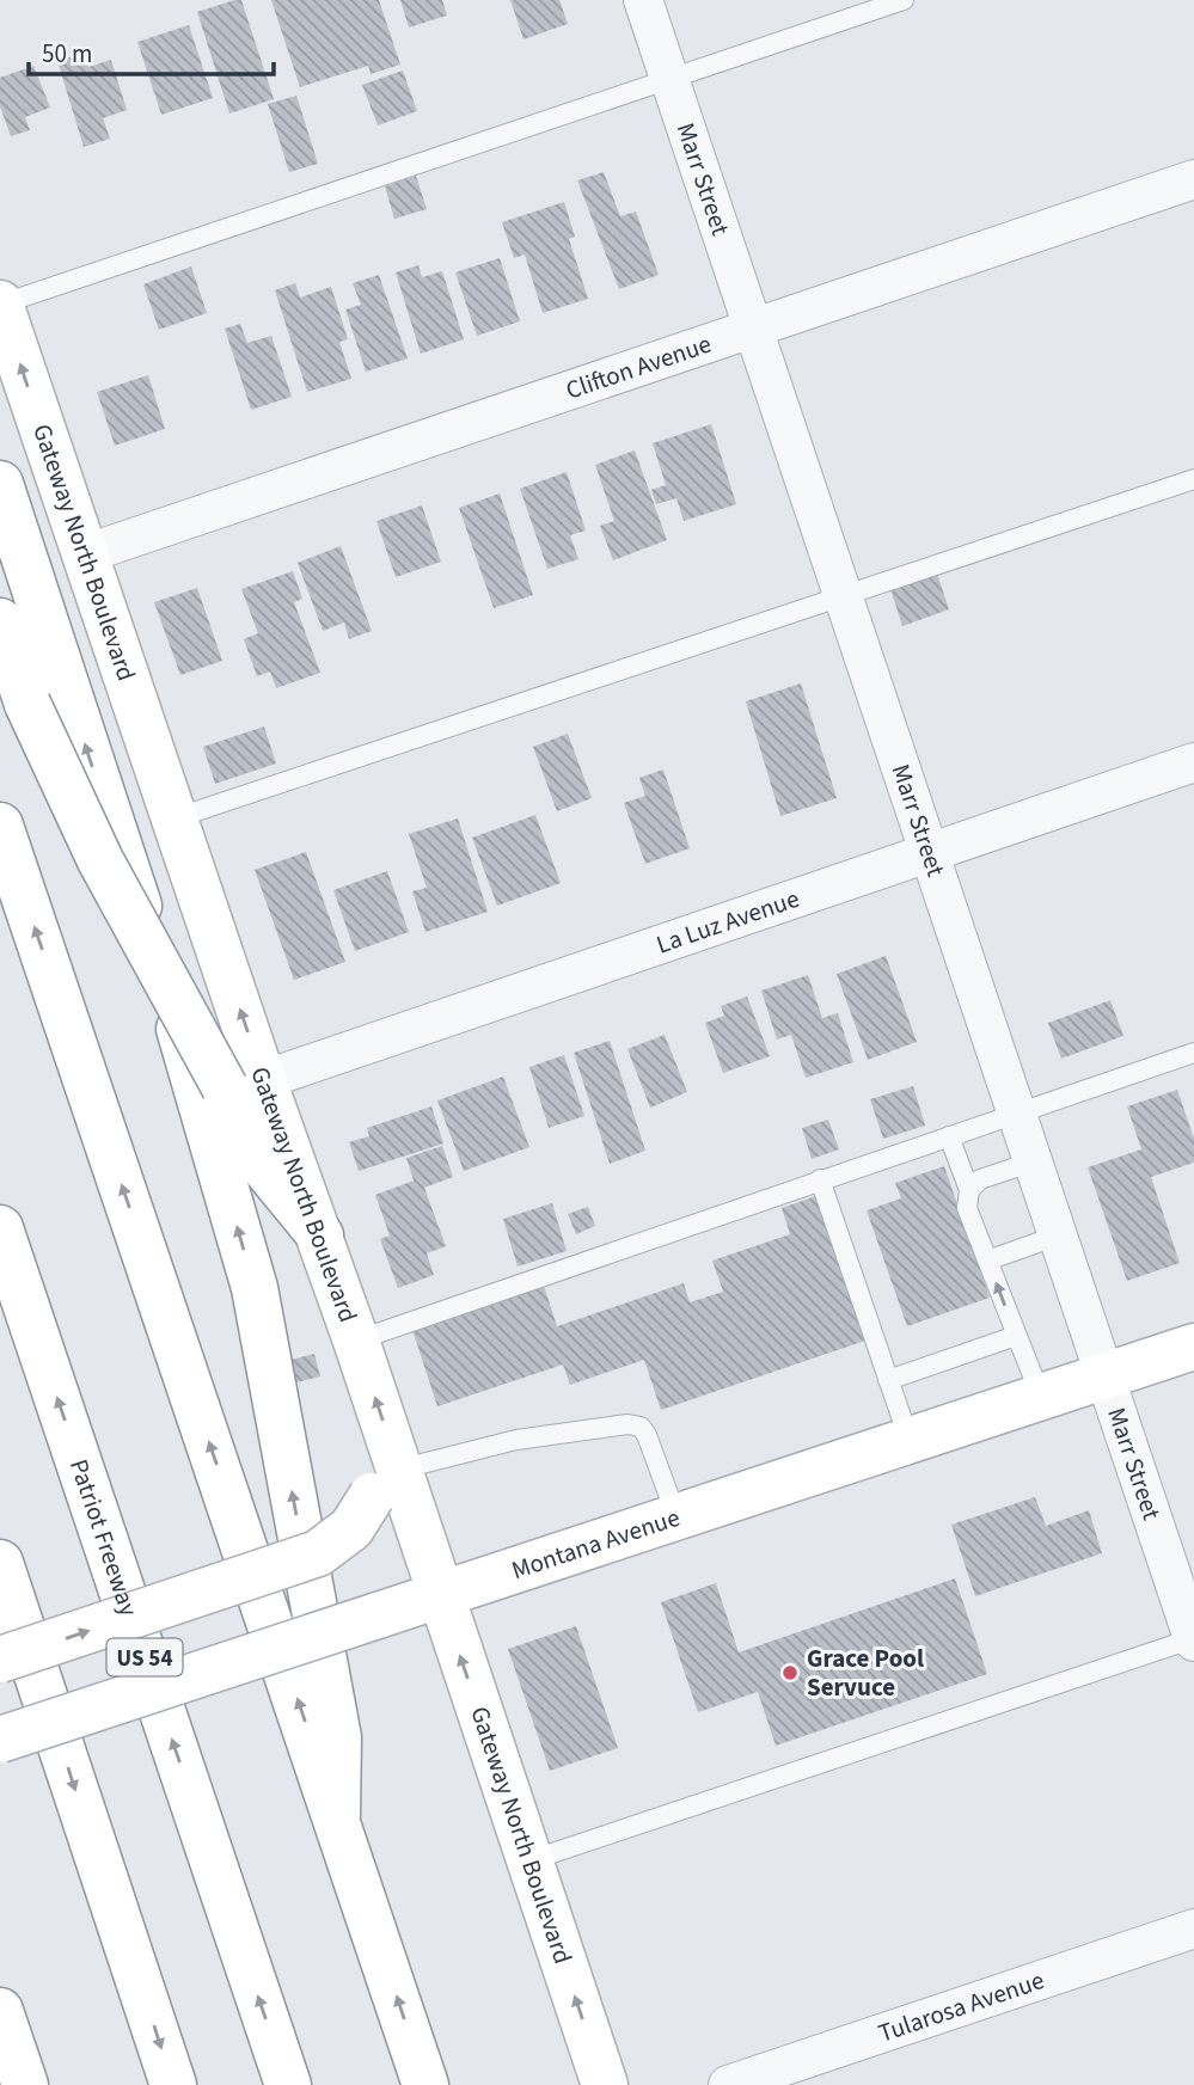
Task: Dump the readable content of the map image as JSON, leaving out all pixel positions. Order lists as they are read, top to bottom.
{
  "streets": {
    "main road": [
      "Gateway North Boulevard",
      "Patriot Freeway",
      "Montana Avenue",
      "US 54"
    ],
    "street": [
      "Marr Street",
      "Clifton Avenue",
      "La Luz Avenue",
      "Tularosa Avenue"
    ]
  },
  "crossings": [
    ["Marr Street", "Clifton Avenue"],
    ["Marr Street", "La Luz Avenue"],
    ["Marr Street", "Montana Avenue"],
    ["Clifton Avenue", "Gateway North Boulevard"],
    ["Gateway North Boulevard", "La Luz Avenue"],
    ["Gateway North Boulevard", "Montana Avenue"]
  ],
  "places": ["Grace Pool Servuce"],
  "scale_bar": "50 m"
}
